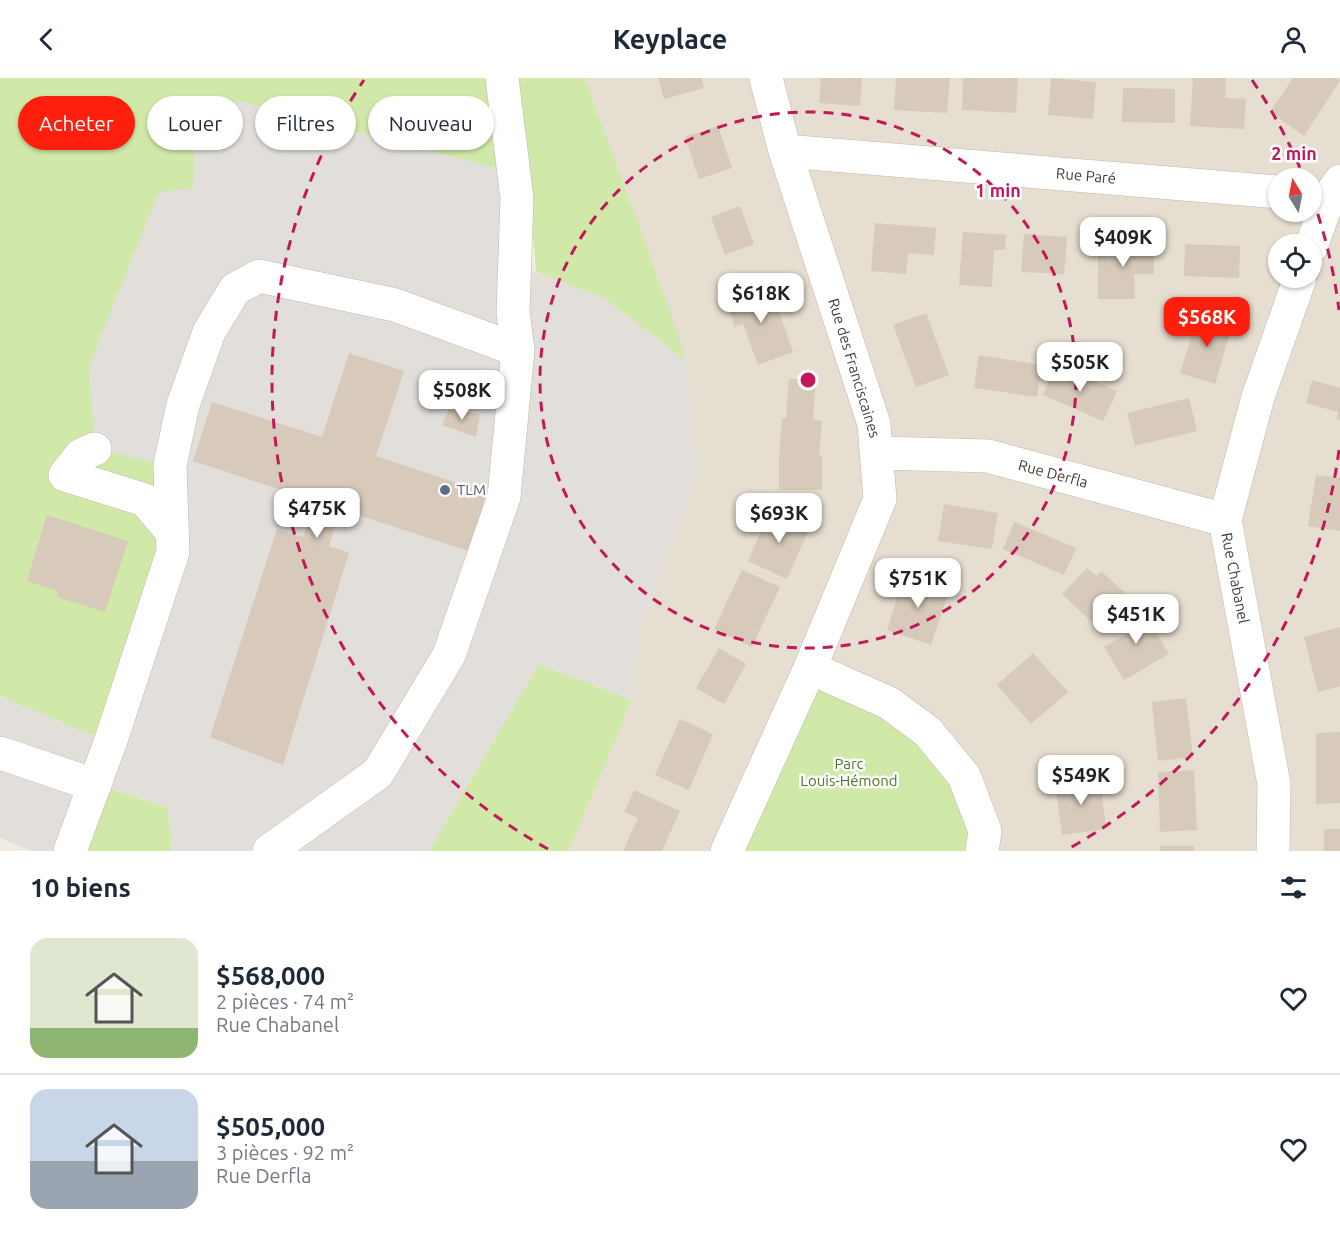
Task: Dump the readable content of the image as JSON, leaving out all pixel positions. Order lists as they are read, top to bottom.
{
  "streets": {
    "street": [
      "Rue Paré",
      "Rue des Franciscaines",
      "Rue Derfla",
      "Rue Chabanel"
    ]
  },
  "crossings": [
    ["Rue Paré", "Rue des Franciscaines"],
    ["Rue des Franciscaines", "Rue Derfla"],
    ["Rue Derfla", "Rue Chabanel"]
  ],
  "parks": ["Parc Louis-Hémond"],
  "places": ["TLM"],
  "north": "top",
  "page": {
    "header": "Keyplace",
    "chip": [
      "Acheter",
      "Louer",
      "Filtres",
      "Nouveau"
    ],
    "price": [
      "$409K",
      "$618K",
      "$568K",
      "$505K",
      "$508K",
      "$475K",
      "$693K",
      "$751K",
      "$451K",
      "$549K"
    ],
    "heading": "10 biens",
    "list": [
      {
        "name": "$568,000",
        "note": "2 pièces · 74 m² · Rue Chabanel"
      },
      {
        "name": "$505,000",
        "note": "3 pièces · 92 m² · Rue Derfla"
      }
    ]
  },
  "rings": ["2 min", "1 min"]
}
